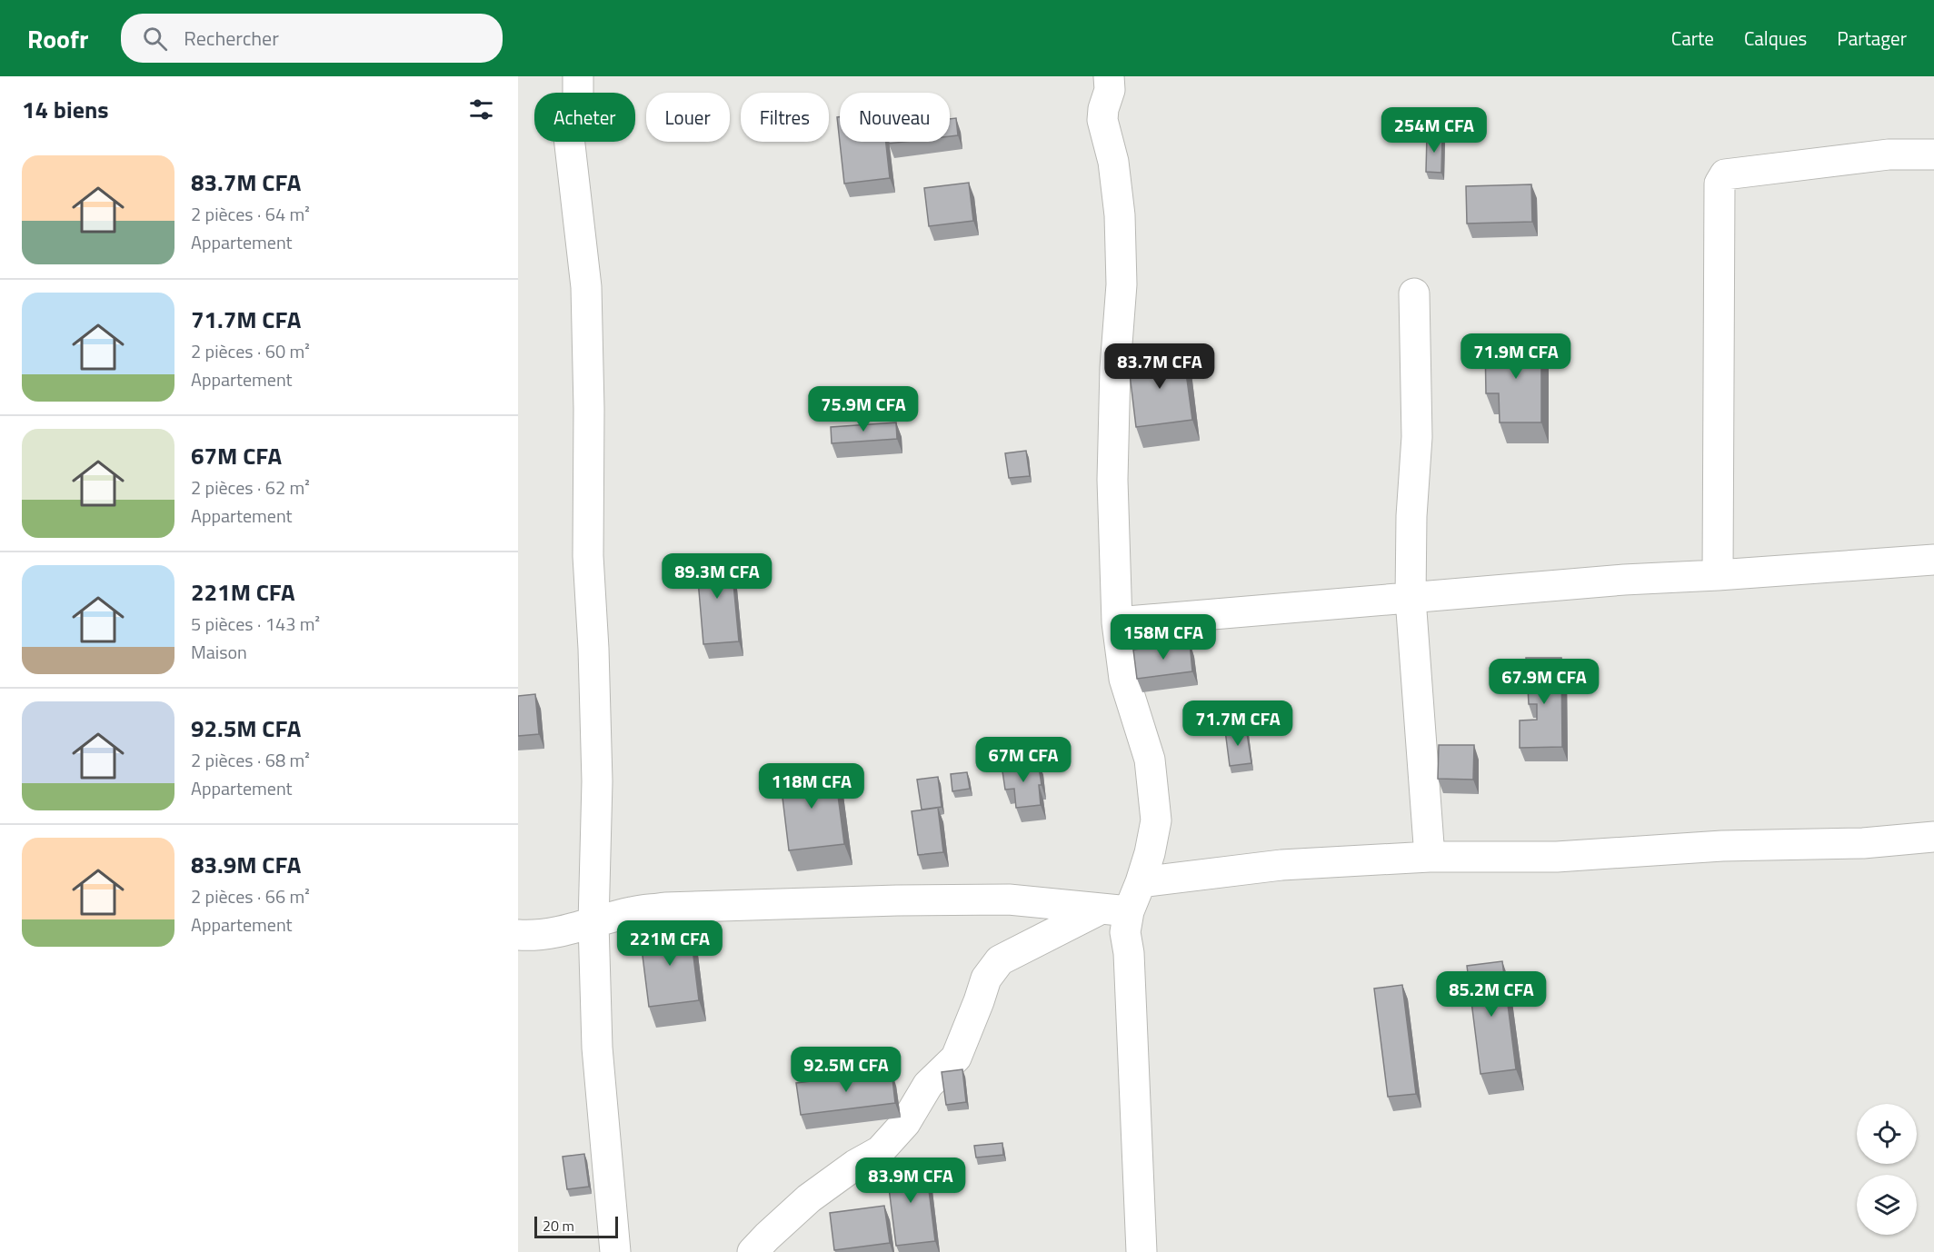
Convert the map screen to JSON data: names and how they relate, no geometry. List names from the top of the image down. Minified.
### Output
{"scale_bar":"20 m","page":{"header":"Roofr","search":"Rechercher","nav":["Carte","Calques","Partager"],"heading":"14 biens","chip":["Acheter","Louer","Filtres","Nouveau"],"price":["254M CFA","71.9M CFA","83.7M CFA","75.9M CFA","89.3M CFA","158M CFA","67.9M CFA","71.7M CFA","67M CFA","118M CFA","221M CFA","85.2M CFA","92.5M CFA","83.9M CFA"],"list":[{"name":"83.7M CFA","note":"2 pièces · 64 m² · Appartement"},{"name":"71.7M CFA","note":"2 pièces · 60 m² · Appartement"},{"name":"67M CFA","note":"2 pièces · 62 m² · Appartement"},{"name":"221M CFA","note":"5 pièces · 143 m² · Maison"},{"name":"92.5M CFA","note":"2 pièces · 68 m² · Appartement"},{"name":"83.9M CFA","note":"2 pièces · 66 m² · Appartement"}],"scale":"20 m"}}
